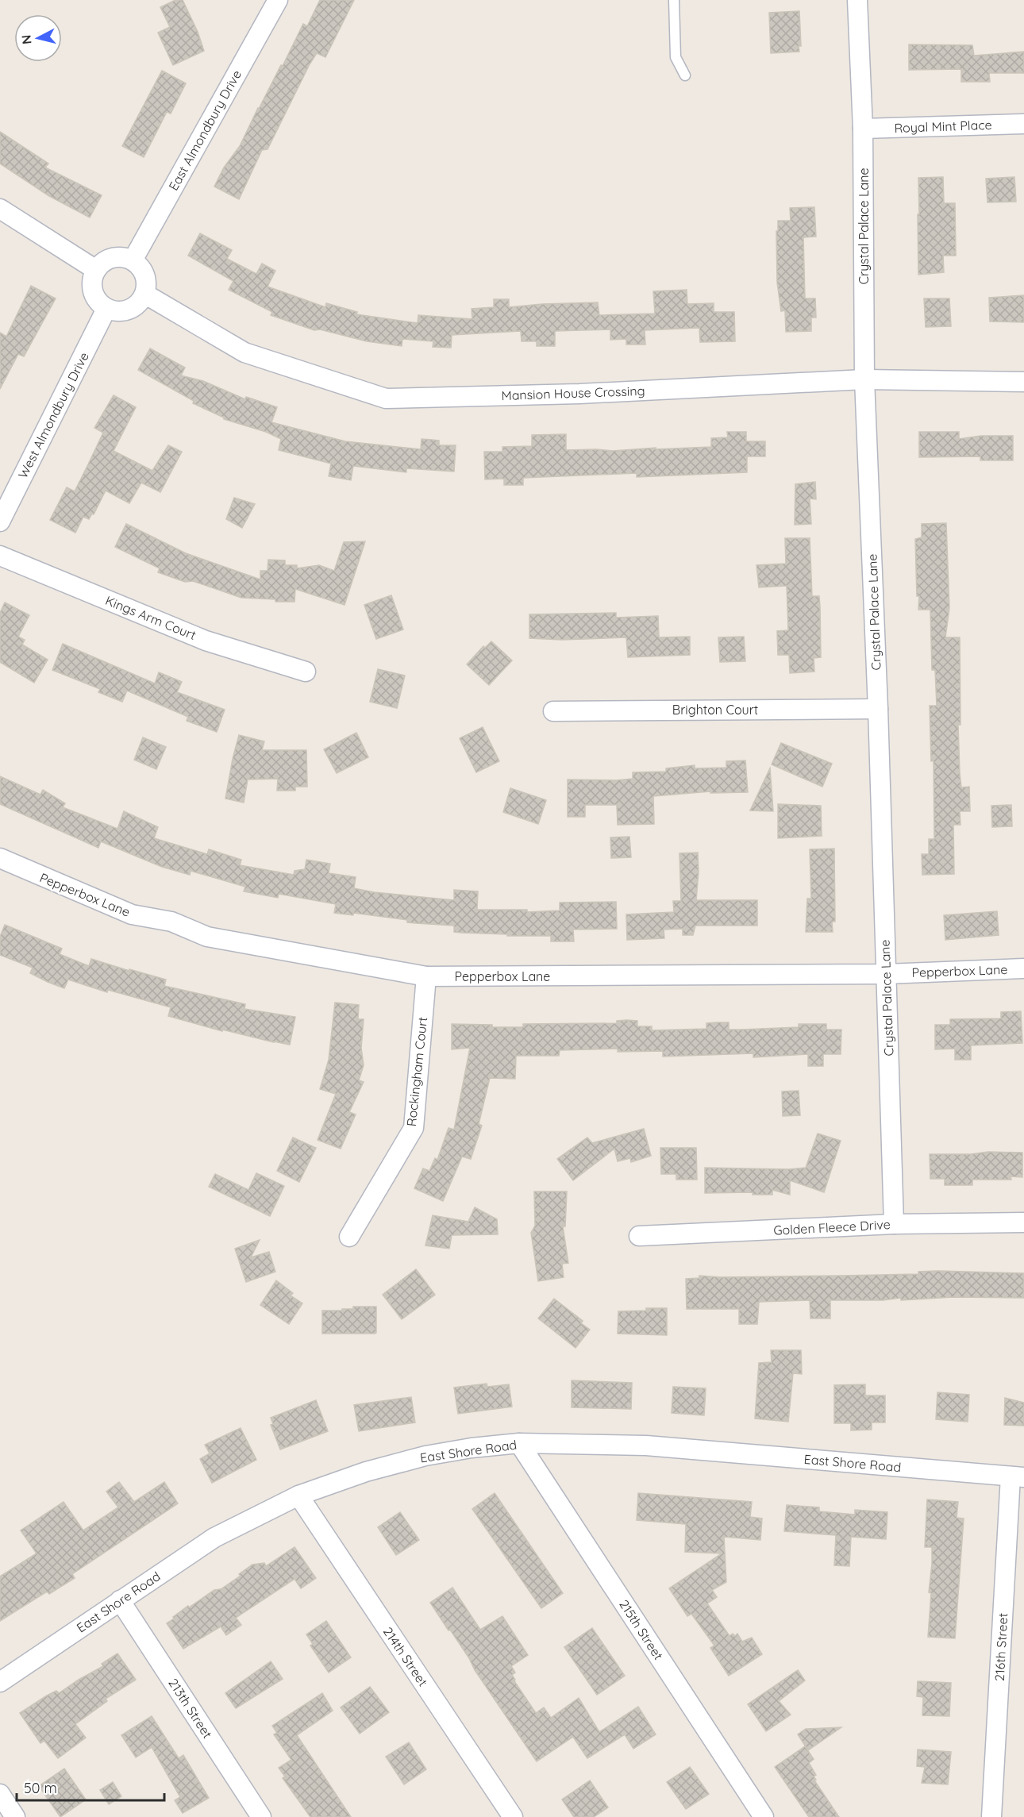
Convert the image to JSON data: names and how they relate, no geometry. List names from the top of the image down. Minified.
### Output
{"streets":{"street":["Royal Mint Place","East Almondbury Drive","Crystal Palace Lane","Mansion House Crossing","West Almondbury Drive","Kings Arm Court","Brighton Court","Pepperbox Lane","Rockingham Court","Golden Fleece Drive","East Shore Road","215th Street","216th Street","214th Street","213th Street"]},"crossings":[["Royal Mint Place","Crystal Palace Lane"],["East Almondbury Drive","Mansion House Crossing"],["East Almondbury Drive","West Almondbury Drive"],["Crystal Palace Lane","Mansion House Crossing"],["Crystal Palace Lane","Brighton Court"],["Crystal Palace Lane","Pepperbox Lane"],["Crystal Palace Lane","Golden Fleece Drive"],["Mansion House Crossing","West Almondbury Drive"],["Pepperbox Lane","Rockingham Court"],["East Shore Road","215th Street"],["East Shore Road","216th Street"],["East Shore Road","214th Street"],["East Shore Road","213th Street"]],"scale_bar":"50 m","north":"left"}
